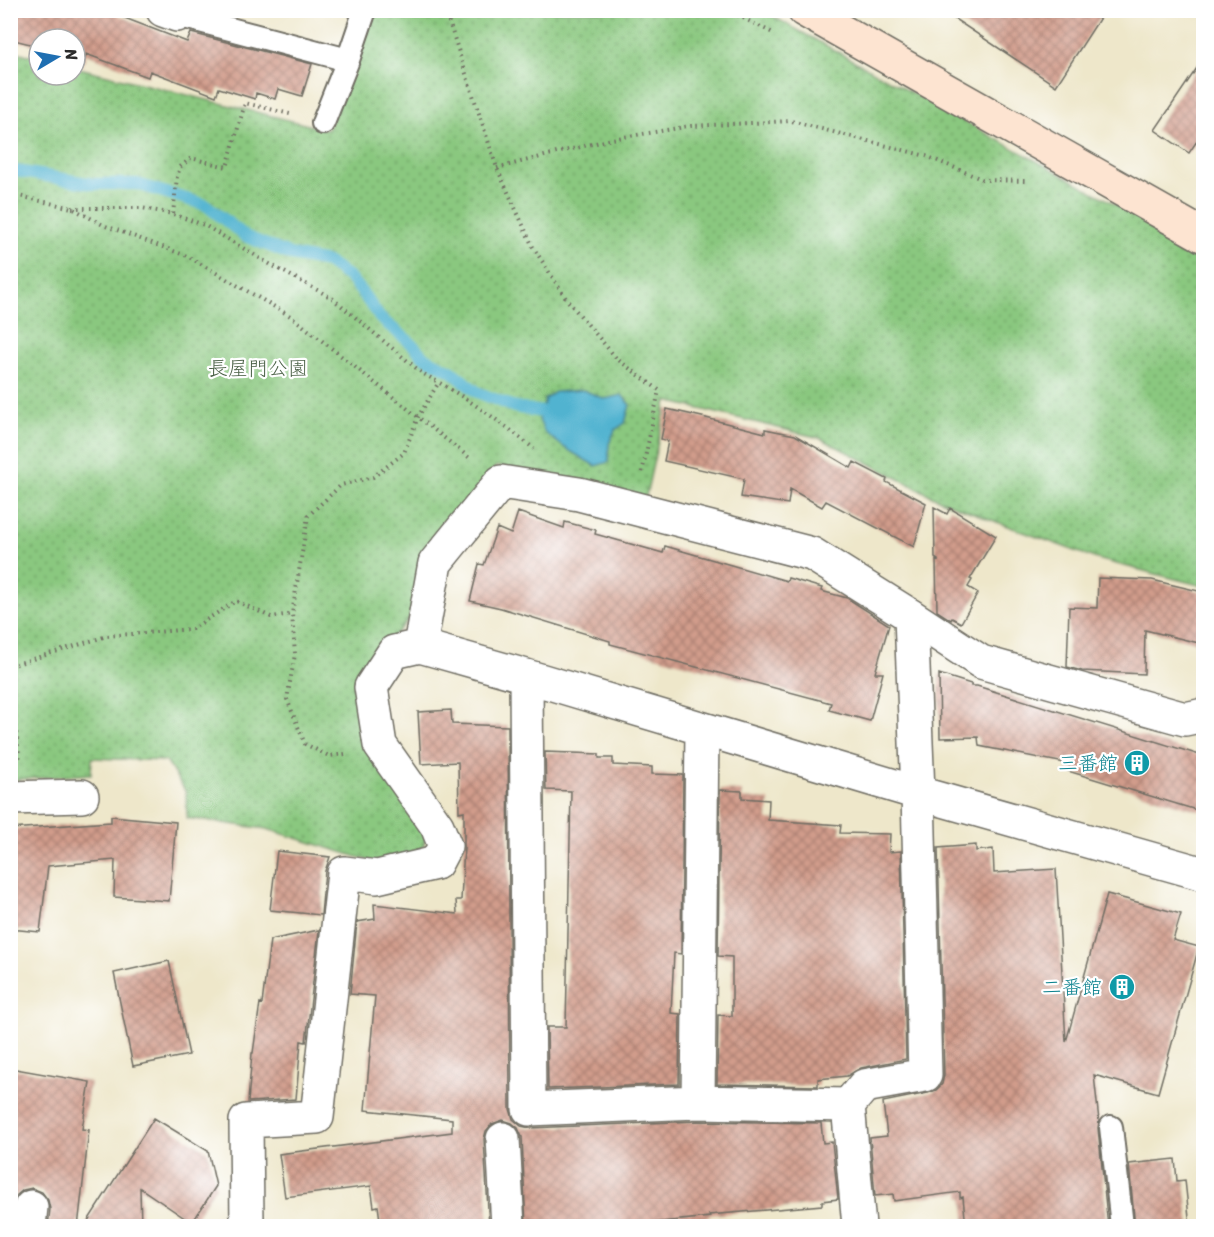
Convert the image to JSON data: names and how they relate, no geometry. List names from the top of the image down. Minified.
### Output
{"parks":["長屋門公園"],"places":{"building":["三番館","二番館"]},"north":"right"}
